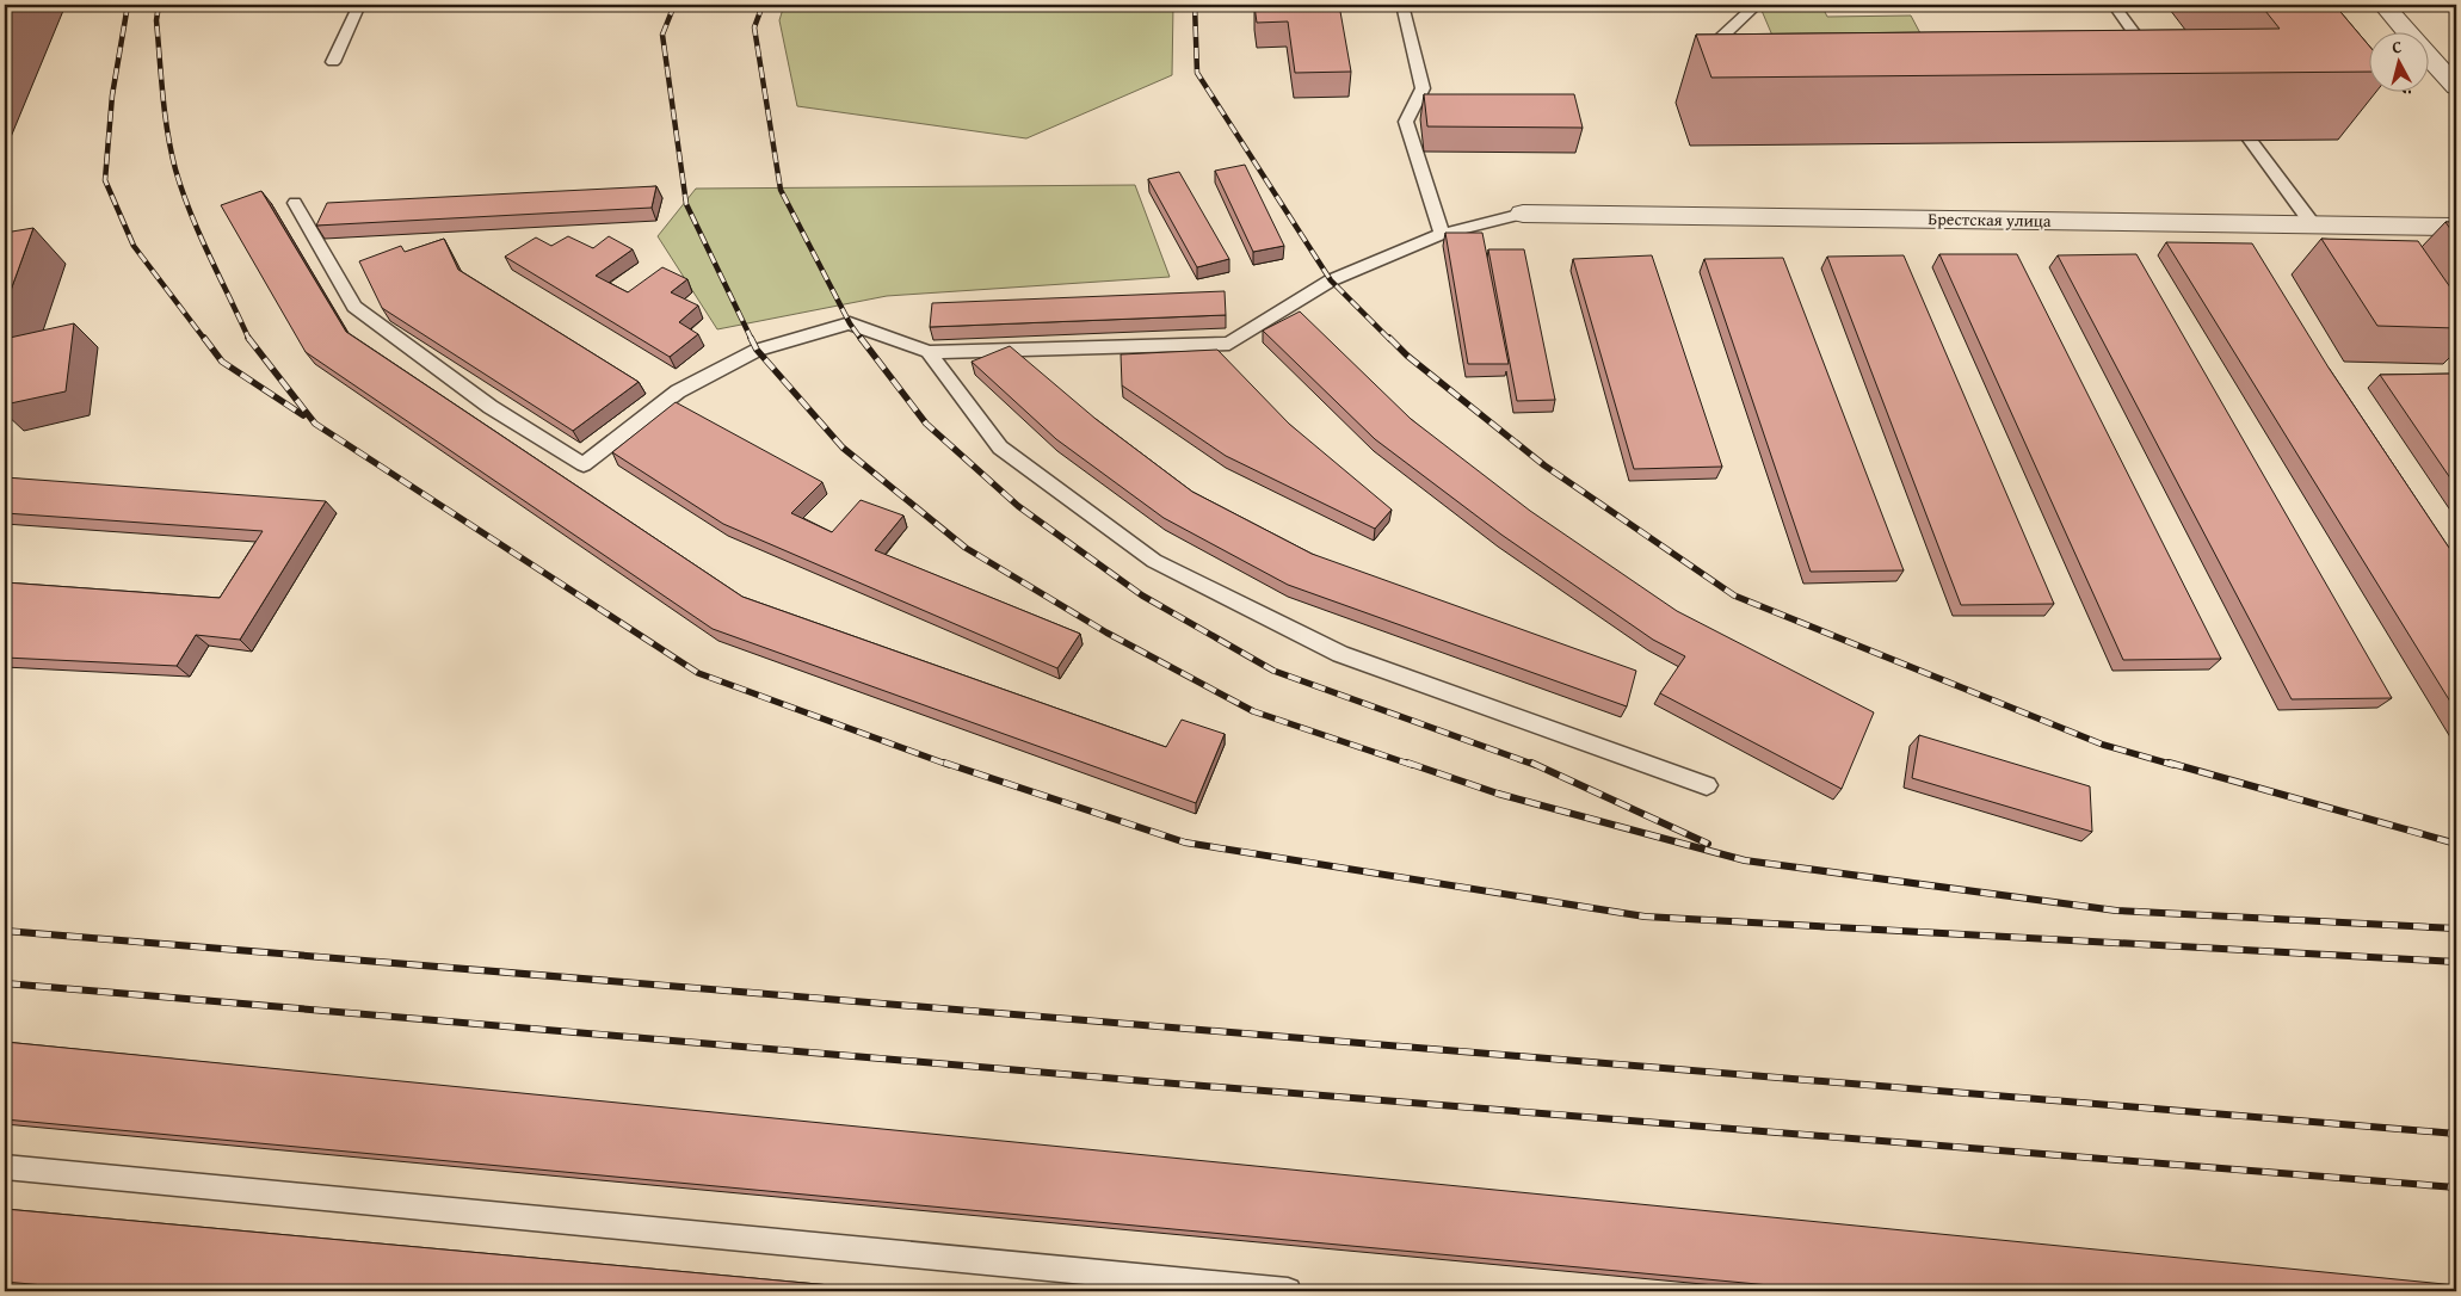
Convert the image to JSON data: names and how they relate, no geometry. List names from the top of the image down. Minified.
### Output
{"streets":{"street":["Брестская улица"]},"north":"top"}
